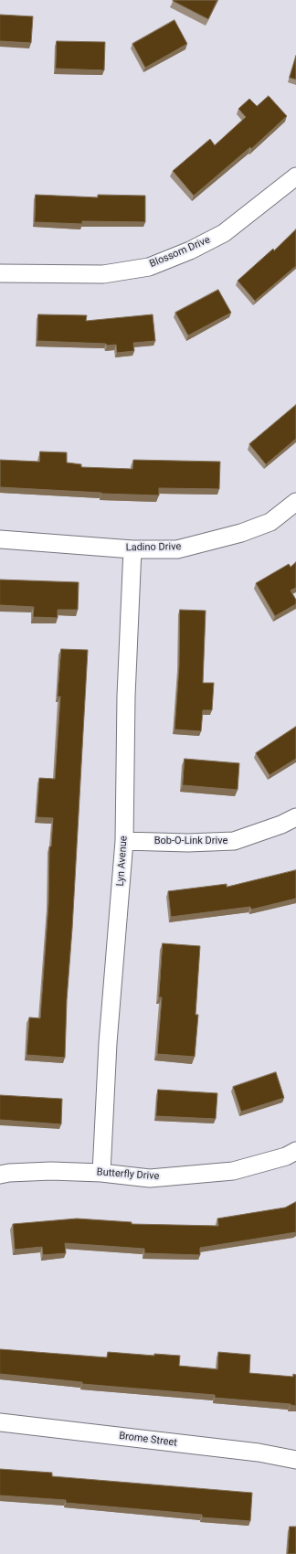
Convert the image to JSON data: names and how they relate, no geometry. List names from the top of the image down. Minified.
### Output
{"streets":{"street":["Blossom Drive","Ladino Drive","Bob-O-Link Drive","Lyn Avenue","Butterfly Drive","Brome Street"]},"crossings":[["Ladino Drive","Lyn Avenue"],["Bob-O-Link Drive","Lyn Avenue"],["Lyn Avenue","Butterfly Drive"]]}
